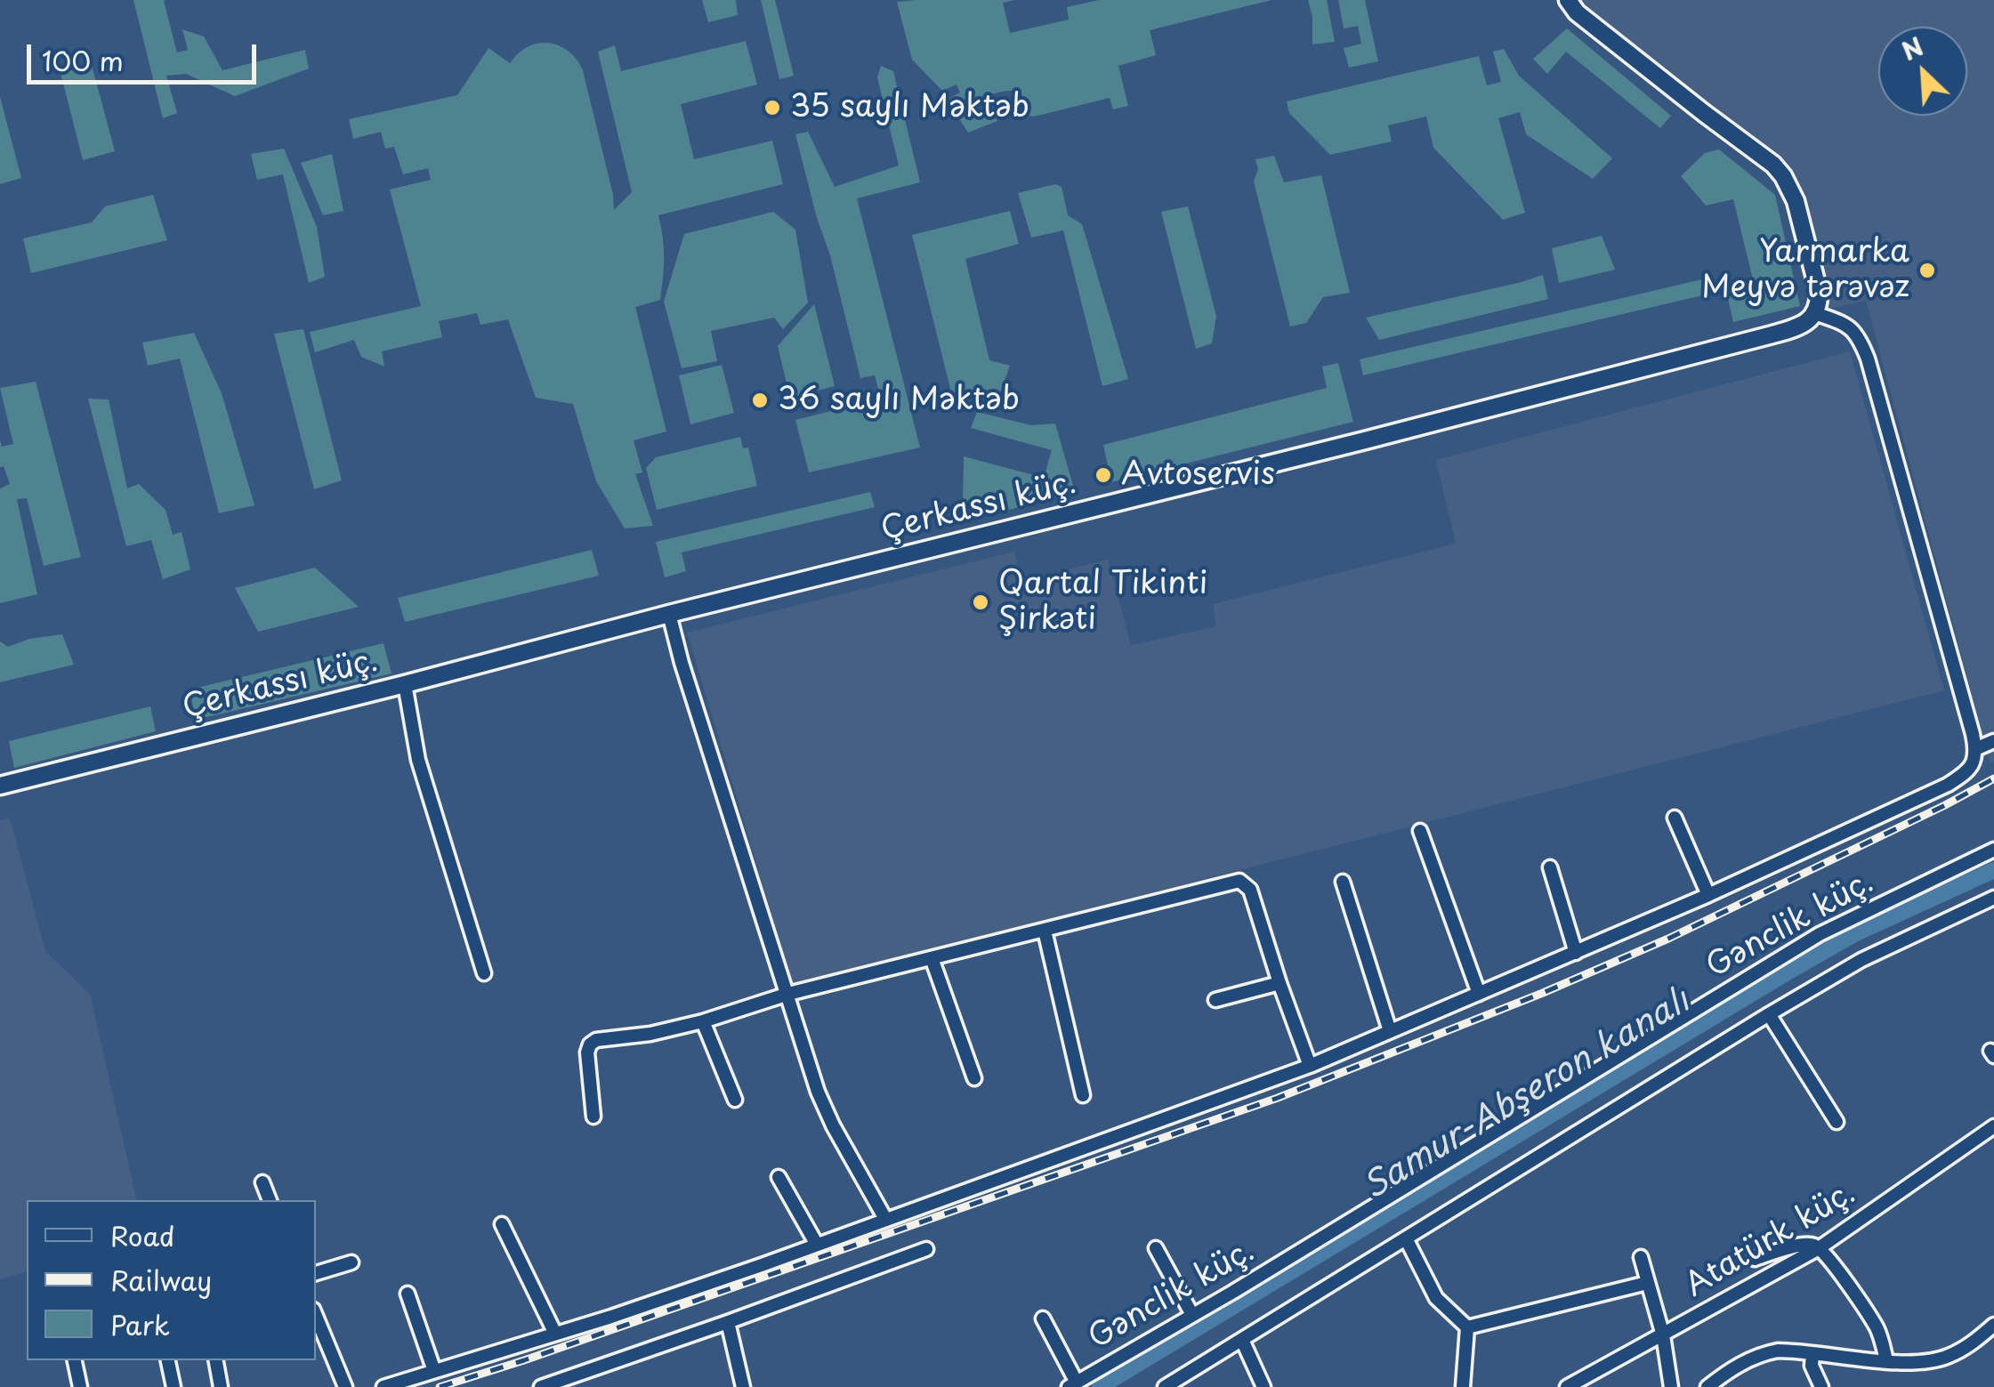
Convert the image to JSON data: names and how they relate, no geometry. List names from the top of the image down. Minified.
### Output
{"streets":{"street":["Çerkassı küç.","Gənclik küç.","Atatürk küç."]},"water":["Samur-Abşeron kanalı"],"places":["35 saylı Məktəb","Yarmarka Meyvә tәrәvәz","36 saylı Məktəb","Avtoservis","Qartal Tikinti Şirkәti"],"legend":["Road","Railway","Park"],"scale_bar":"100 m","north":"top left"}
